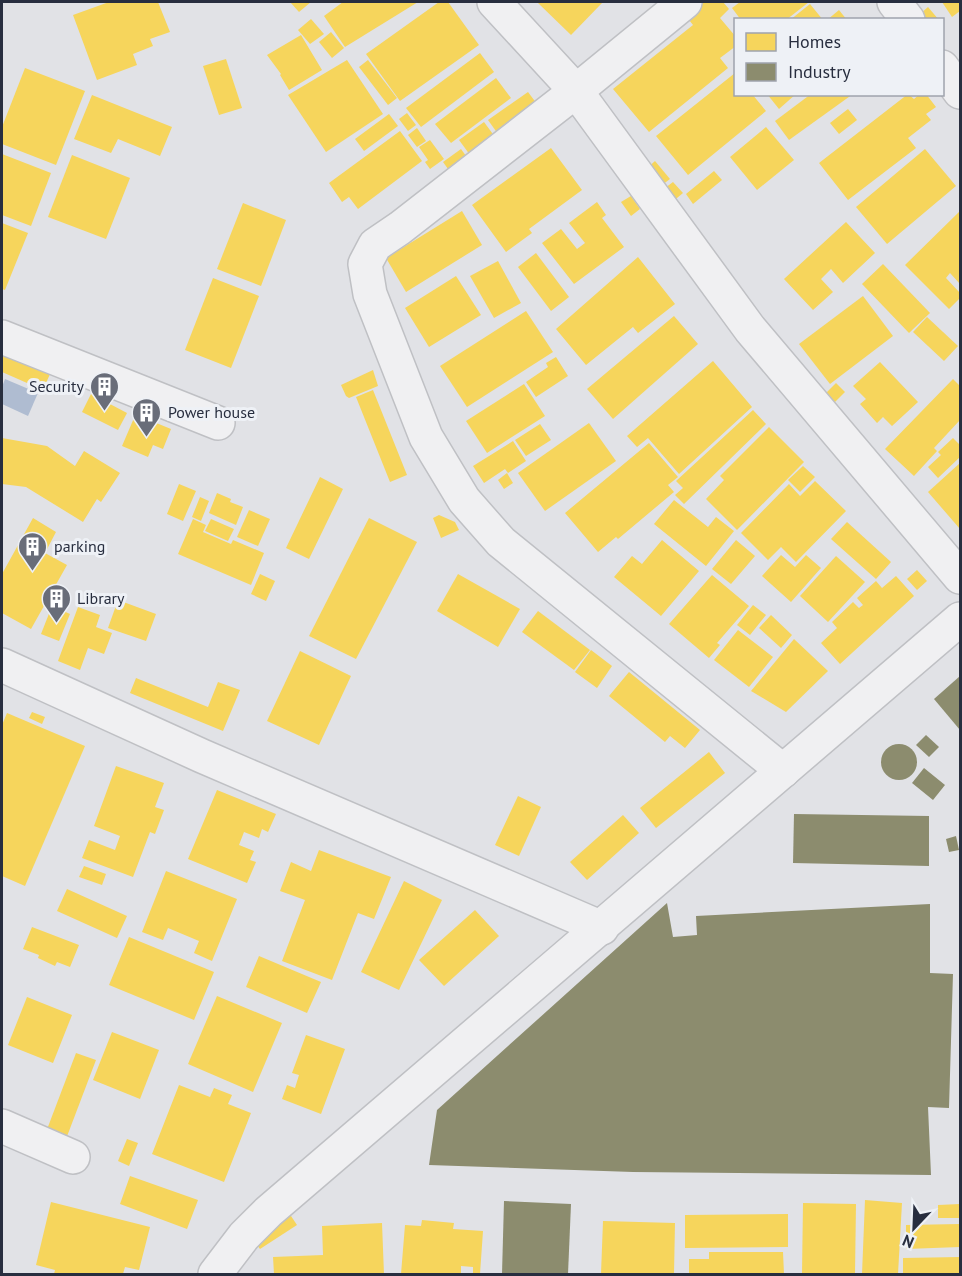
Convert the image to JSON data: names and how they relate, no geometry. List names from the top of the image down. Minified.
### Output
{"places":{"building":["Security","Power house","parking","Library"]},"legend":["Homes","Industry"],"north":"bottom left"}
